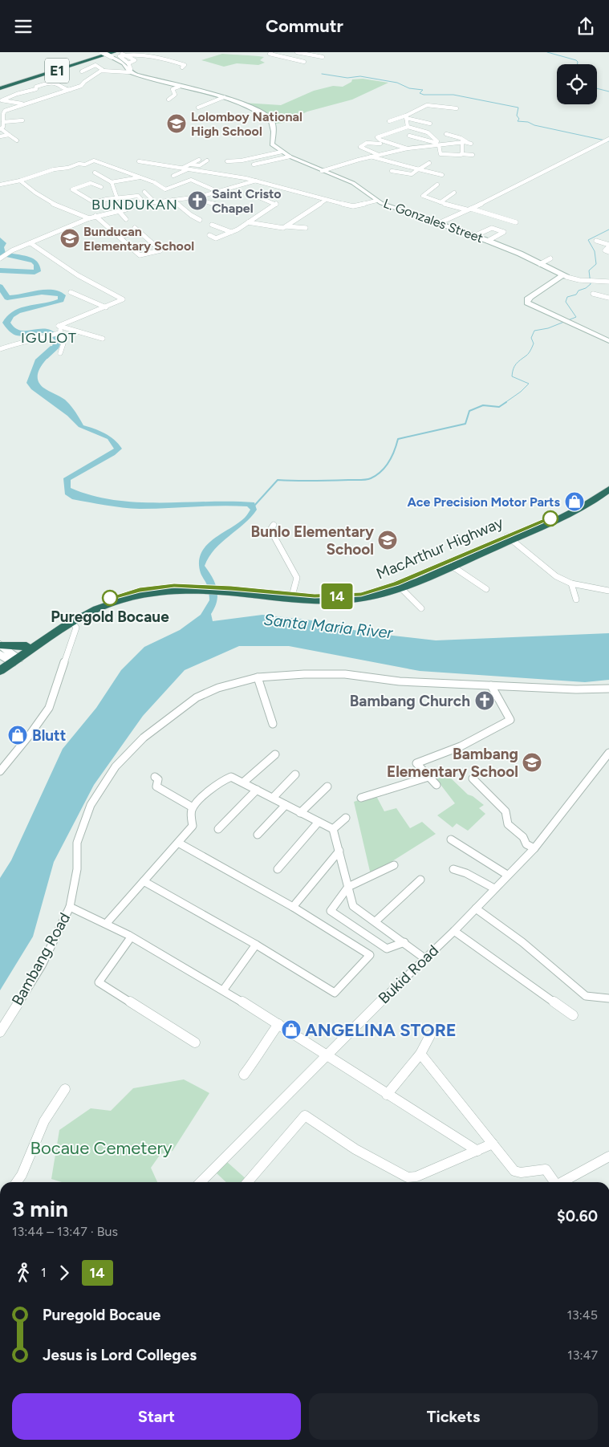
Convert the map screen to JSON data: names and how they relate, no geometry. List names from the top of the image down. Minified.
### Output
{"streets":{"highway":["E1","MacArthur Highway"],"street":["L. Gonzales Street","Bambang Road","Bukid Road"]},"crossings":[["E1","L. Gonzales Street"]],"districts":["BUNDUKAN","IGULOT"],"water":["Santa Maria River"],"parks":["Bocaue Cemetery"],"places":{"school or university":["Lolomboy National High School","Bunducan Elementary School","Bunlo Elementary School","Bambang Elementary School"],"church":["Saint Cristo Chapel","Bambang Church"],"shop":["Ace Precision Motor Parts","Blutt","ANGELINA STORE"],"other":["Puregold Bocaue"]},"lines":["bus line 14"],"page":{"header":"Commutr","on_map":"14","heading":["3 min","13:44 – 13:47 · Bus","$0.60"],"legs":["1","14"],"list":[{"name":"Puregold Bocaue","value":"13:45"},{"name":"Jesus is Lord Colleges","value":"13:47"}],"buttons":["Start","Tickets"]}}
